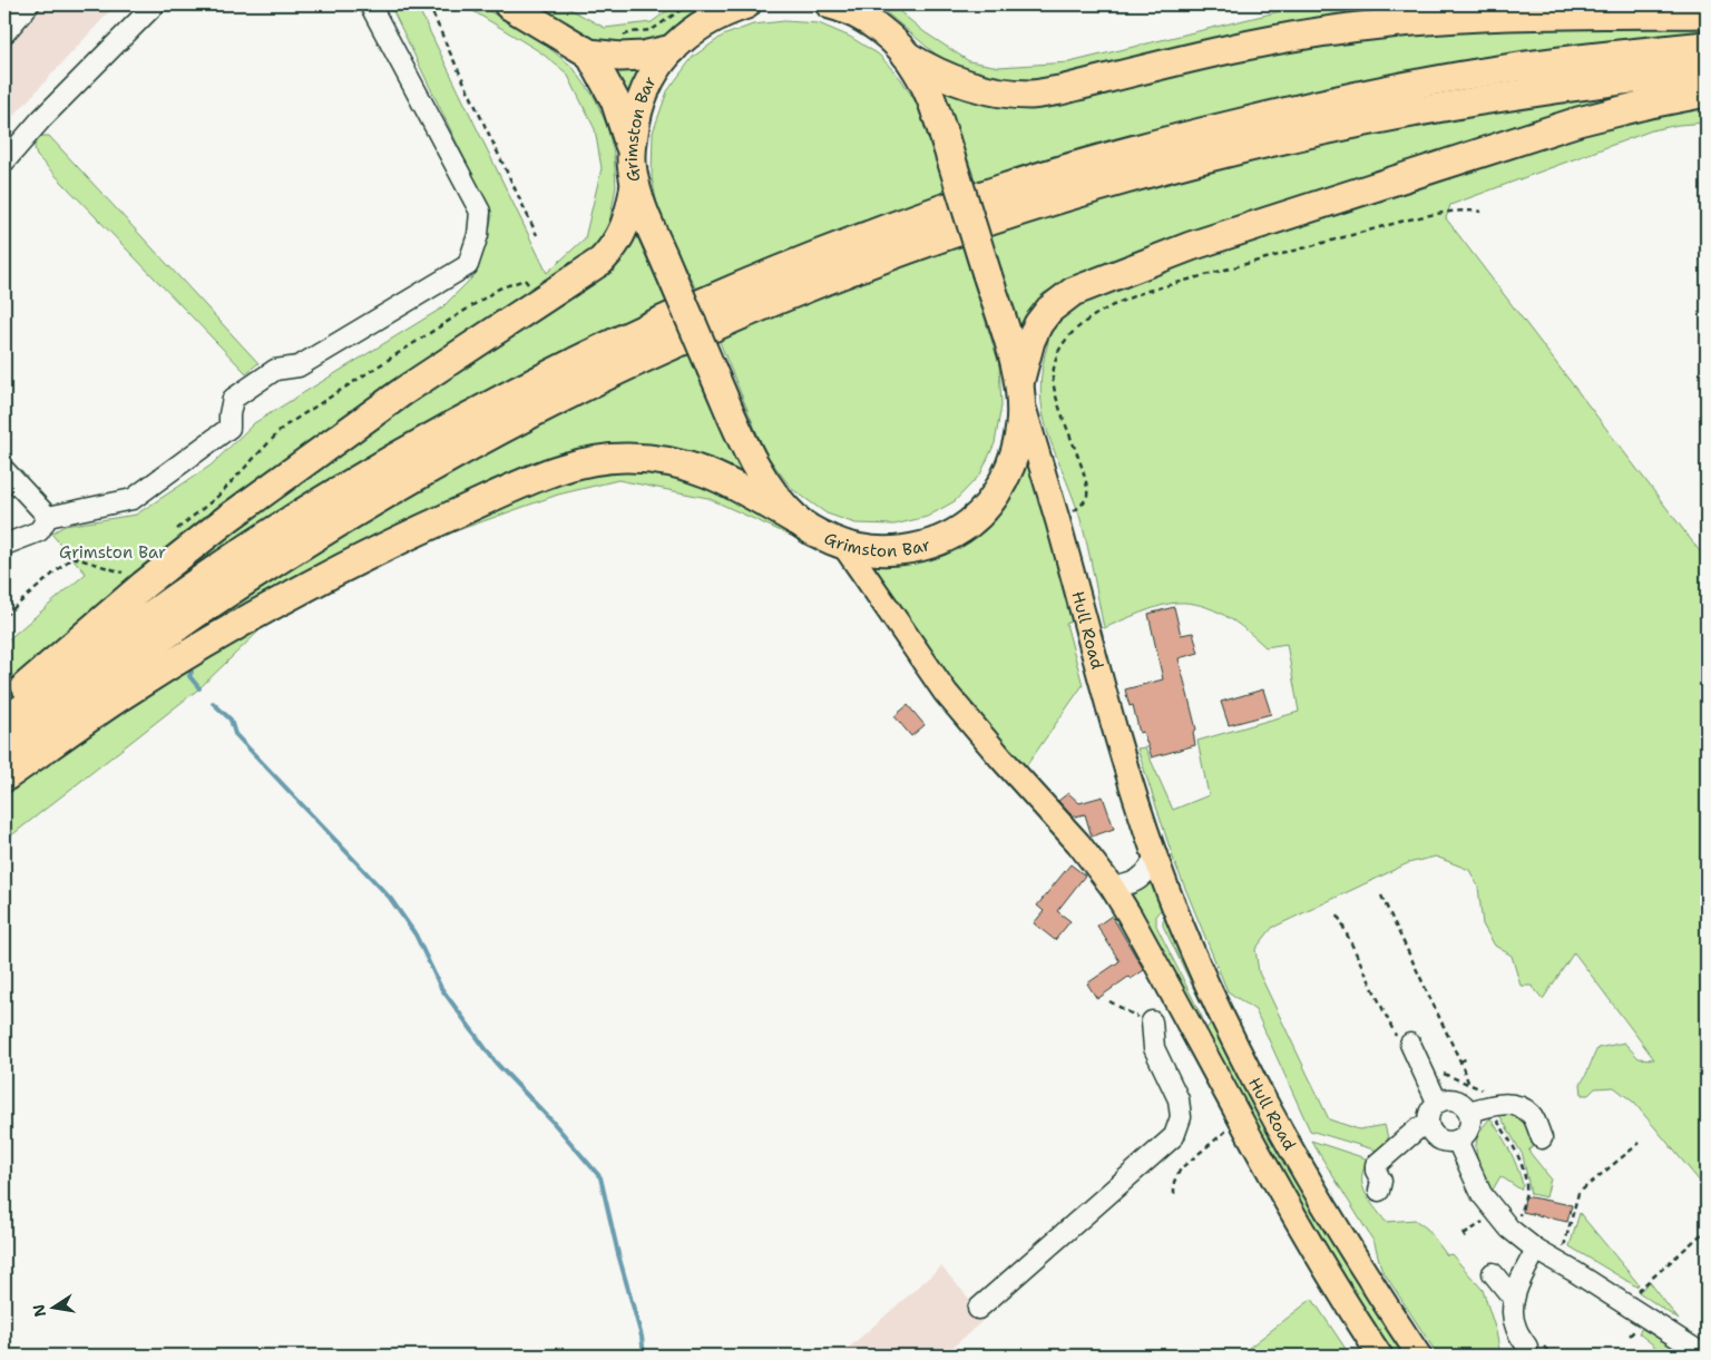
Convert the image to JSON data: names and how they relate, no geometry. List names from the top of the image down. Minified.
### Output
{"streets":{"highway":["Grimston Bar"],"main road":["Hull Road"]},"crossings":[["Grimston Bar","Hull Road"]],"parks":["Grimston Bar"],"north":"left"}
